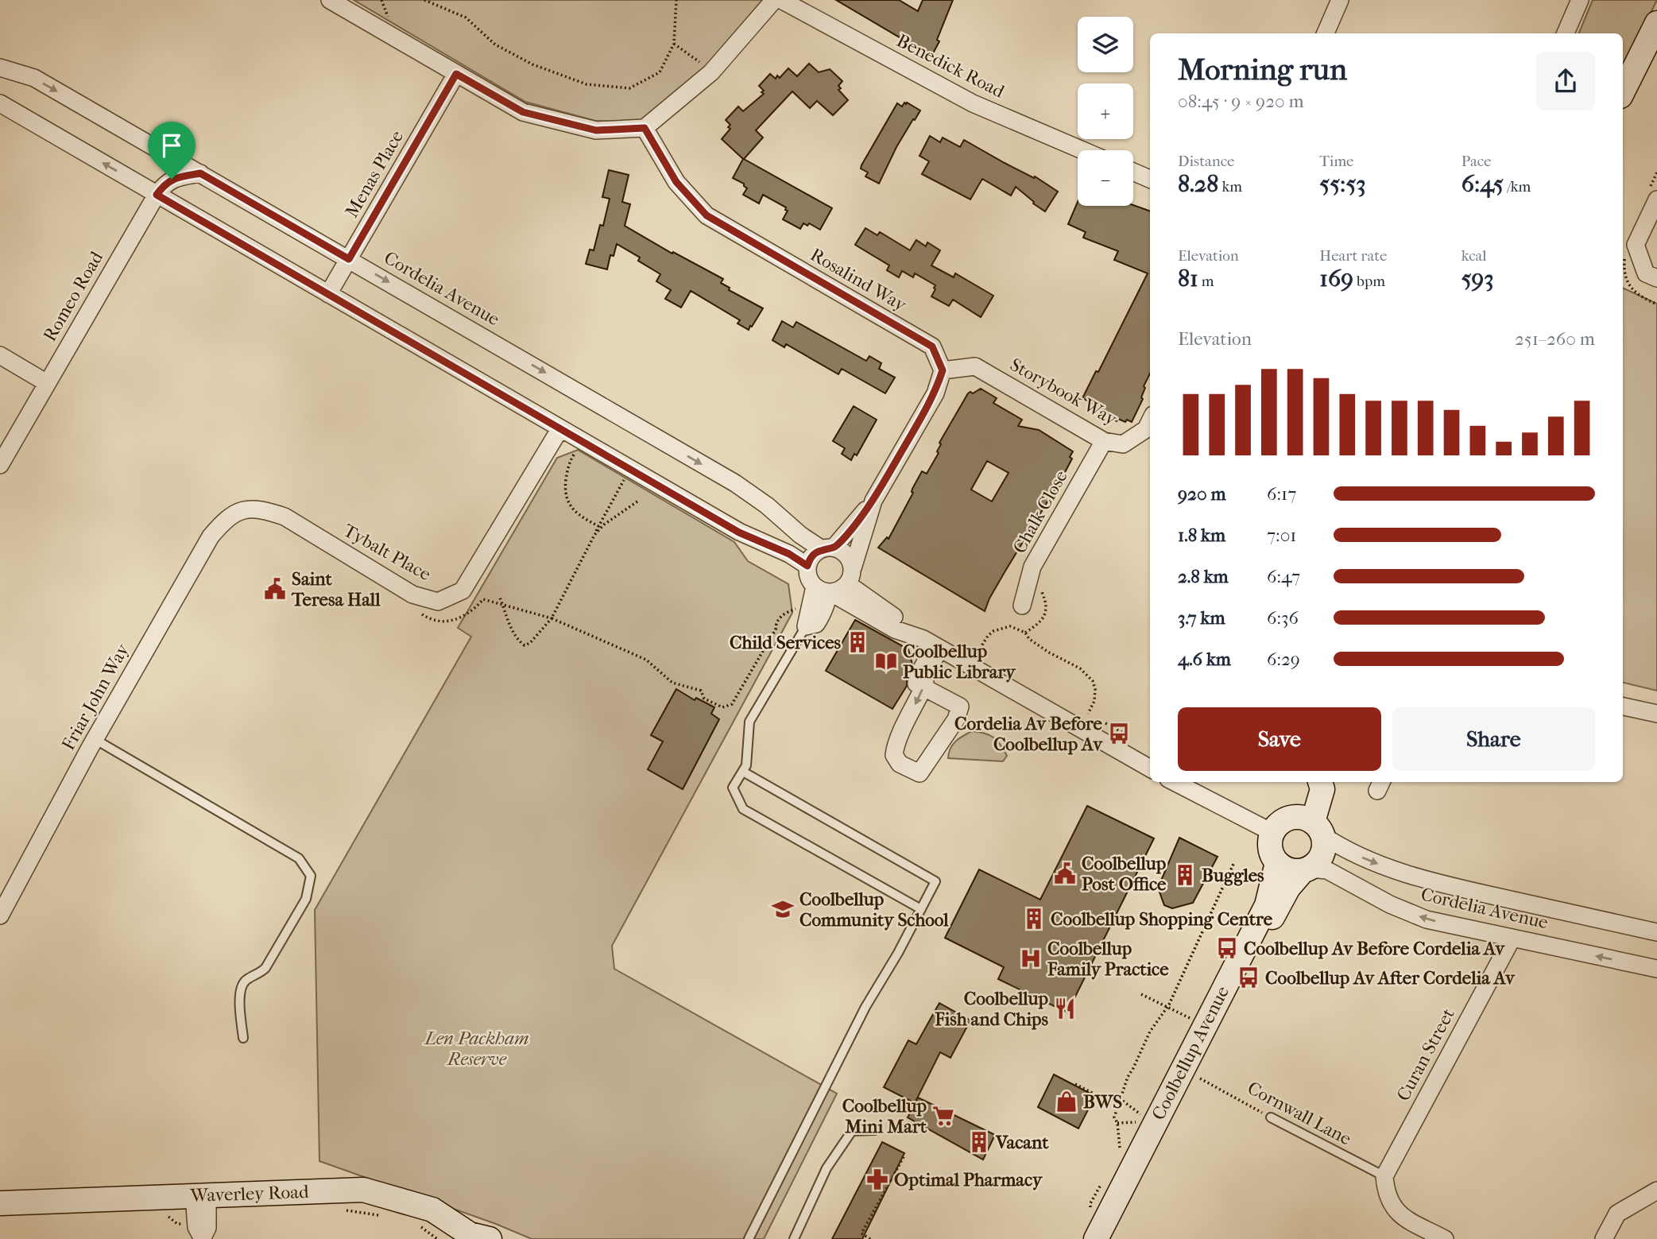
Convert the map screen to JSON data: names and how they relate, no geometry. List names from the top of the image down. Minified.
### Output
{"streets":{"street":["Benedick Road","Menas Place","Rosalind Way","Cordelia Avenue","Romeo Road","Storybook Way","Chalk Close","Tybalt Place","Friar John Way","Coolbellup Avenue","Curan Street","Waverley Road"],"lane":["Cornwall Lane"]},"crossings":[["Menas Place","Cordelia Avenue"],["Rosalind Way","Storybook Way"],["Cordelia Avenue","Romeo Road"],["Cordelia Avenue","Coolbellup Avenue"],["Cordelia Avenue","Curan Street"],["Storybook Way","Chalk Close"],["Tybalt Place","Friar John Way"],["Curan Street","Cornwall Lane"]],"parks":["Len Packham Reserve"],"places":{"public building":["Saint Teresa Hall","Coolbellup Post Office"],"building":["Child Services","Buggles","Coolbellup Shopping Centre","Vacant"],"library":["Coolbellup Public Library"],"bus stop":["Cordelia Av Before Coolbellup Av","Coolbellup Av Before Cordelia Av","Coolbellup Av After Cordelia Av"],"school or university":["Coolbellup Community School"],"hospital":["Coolbellup Family Practice"],"restaurant":["Coolbellup Fish and Chips"],"shop":["BWS"],"supermarket":["Coolbellup Mini Mart"],"pharmacy":["Optimal Pharmacy"]},"page":{"map_buttons":["+","−"],"heading":["Morning run","08:45 · 9 × 920 m"],"stats":[["Distance","8.28 km"],["Time","55:53"],["Pace","6:45 /km"],["Elevation","81 m"],["Heart rate","169 bpm"],["kcal","593"]],"chart":["Elevation","251–260 m"],"list":[{"name":"920 m","note":"6:17"},{"name":"1.8 km","note":"7:01"},{"name":"2.8 km","note":"6:47"},{"name":"3.7 km","note":"6:36"},{"name":"4.6 km","note":"6:29"}],"buttons":["Save","Share"]}}
